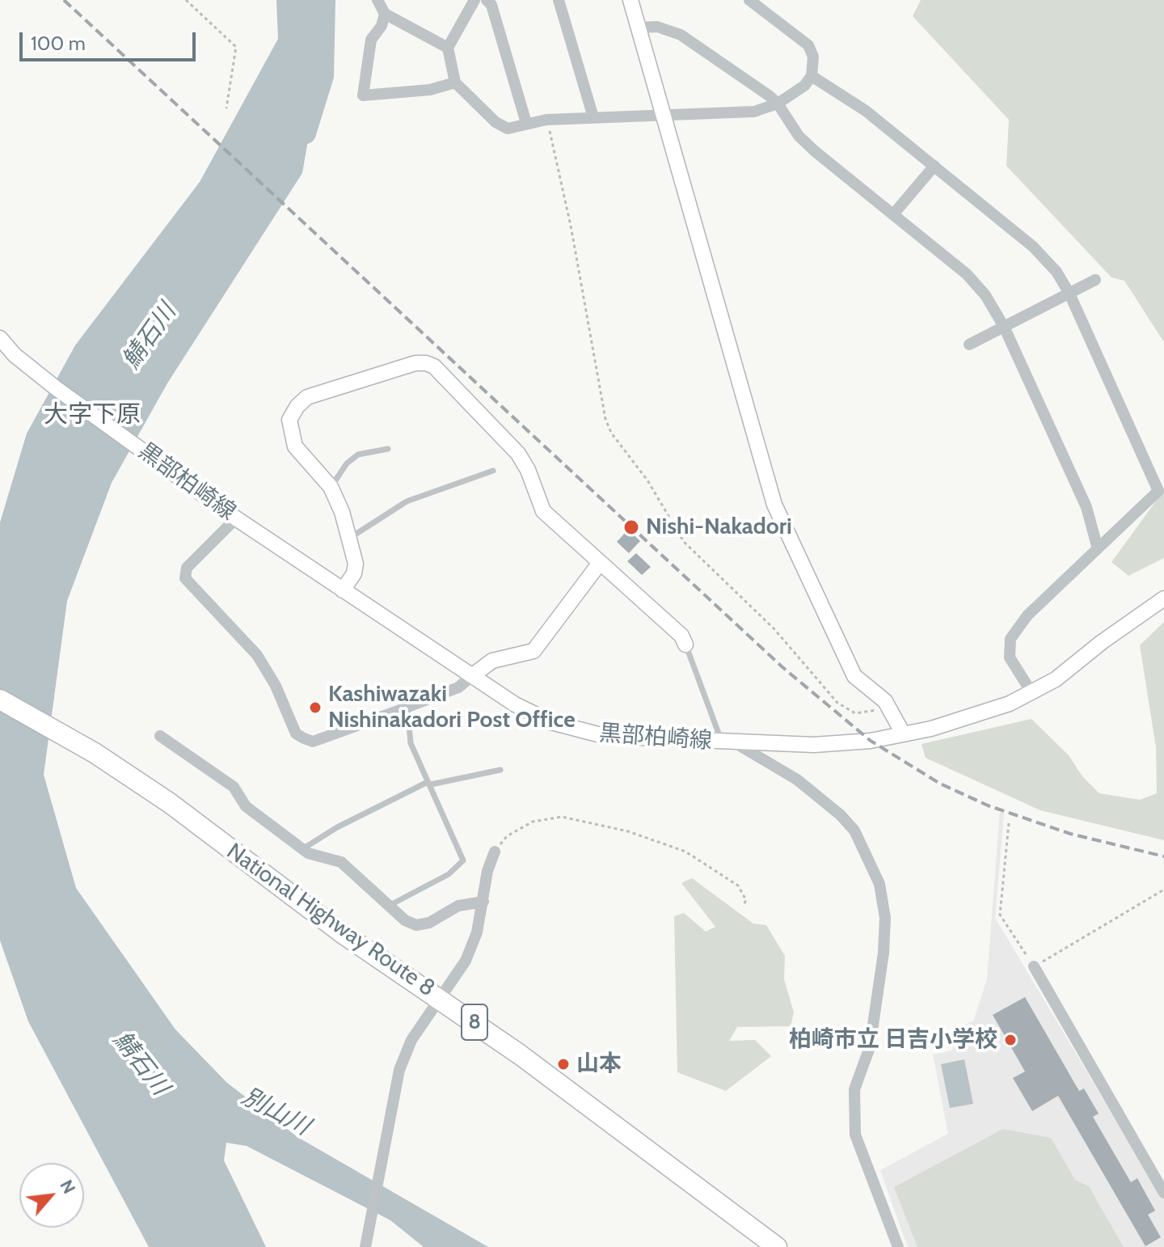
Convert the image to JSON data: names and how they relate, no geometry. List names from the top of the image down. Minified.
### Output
{"streets":{"highway":["National Highway Route 8","8"],"street":["黒部柏崎線"]},"districts":["大字下原"],"water":["鯖石川","別山川"],"places":["Nishi-Nakadori","Kashiwazaki Nishinakadori Post Office","柏崎市立 日吉小学校","山本"],"scale_bar":"100 m","north":"top right"}
